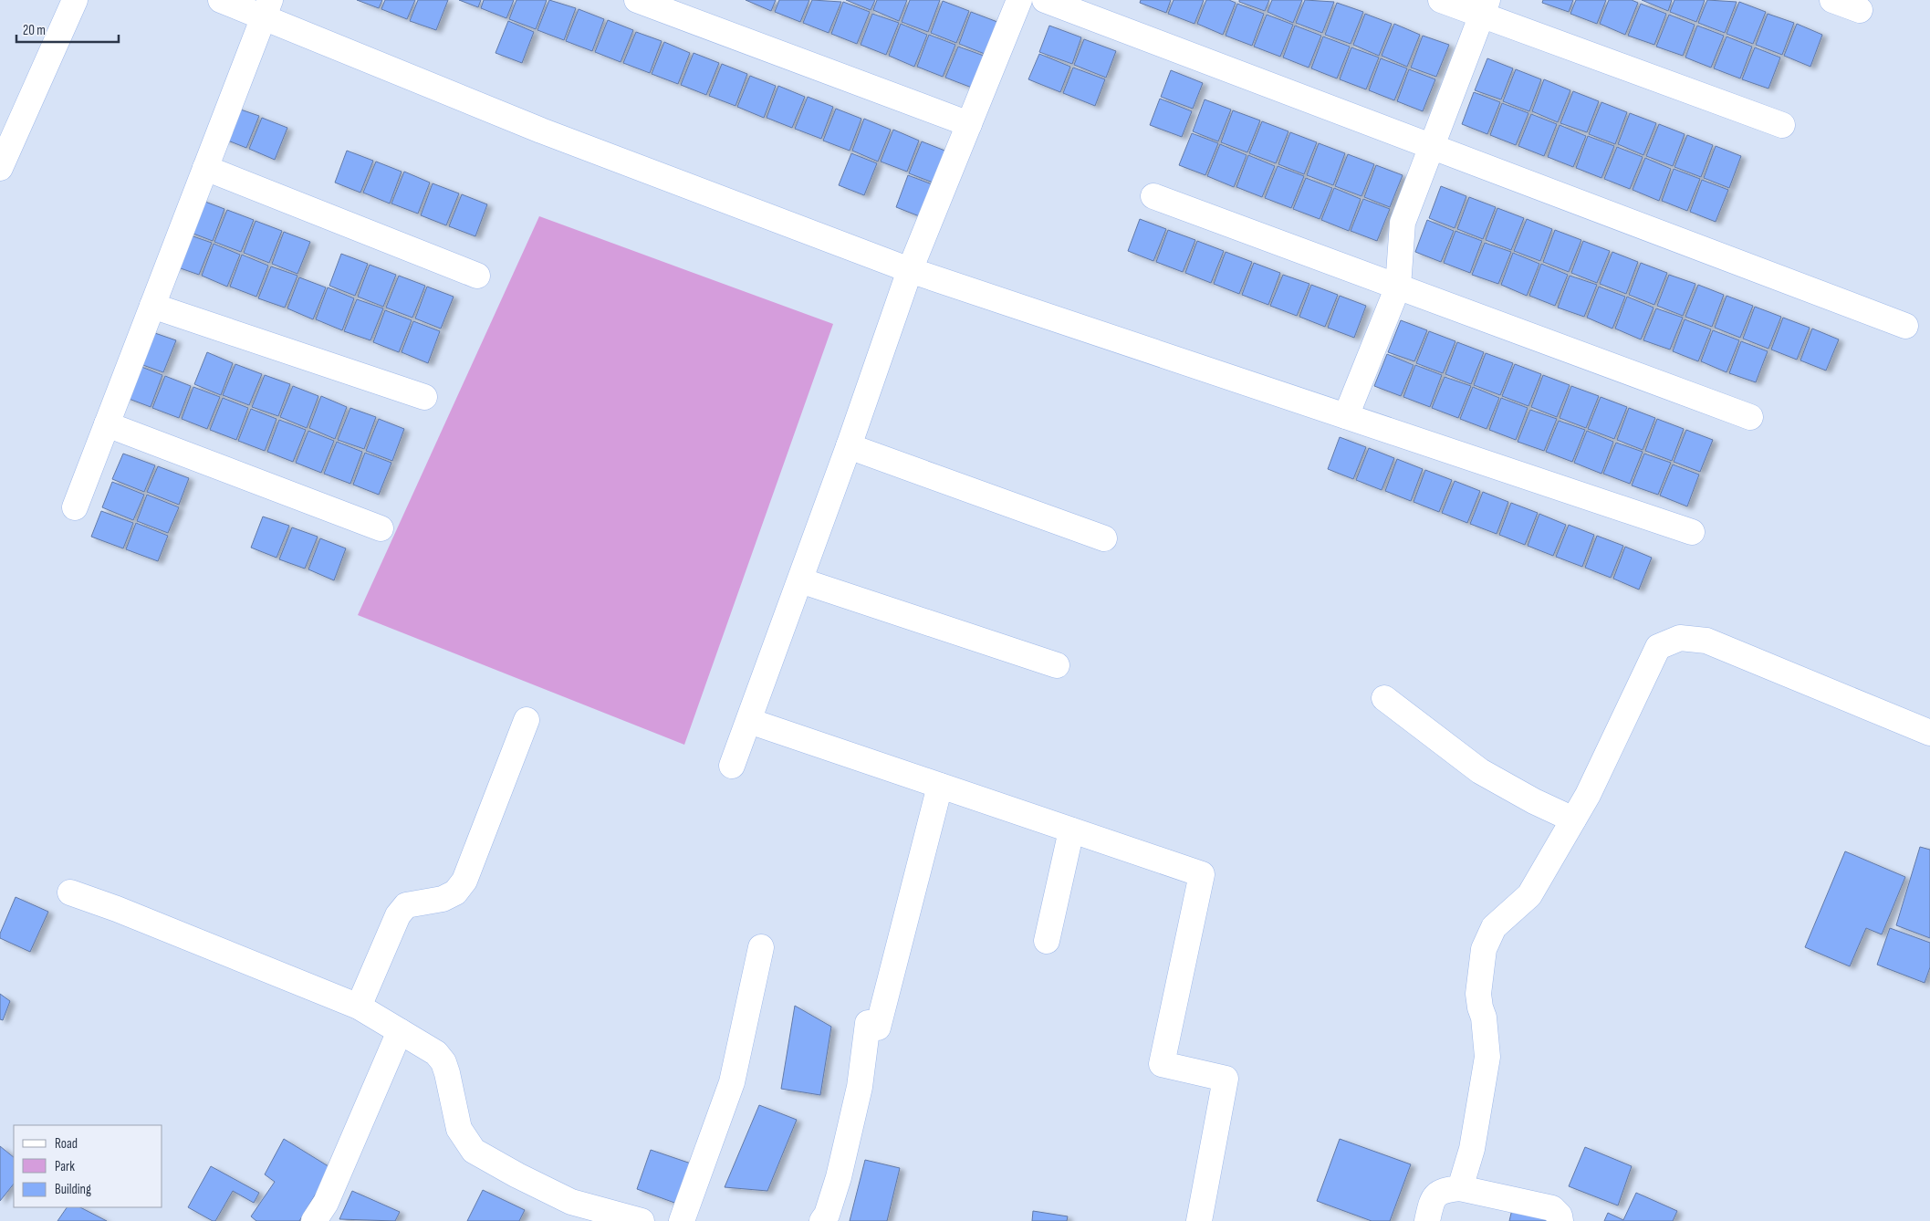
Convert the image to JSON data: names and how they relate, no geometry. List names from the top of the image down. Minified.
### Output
{"legend":["Road","Park","Building"],"scale_bar":"20 m"}
